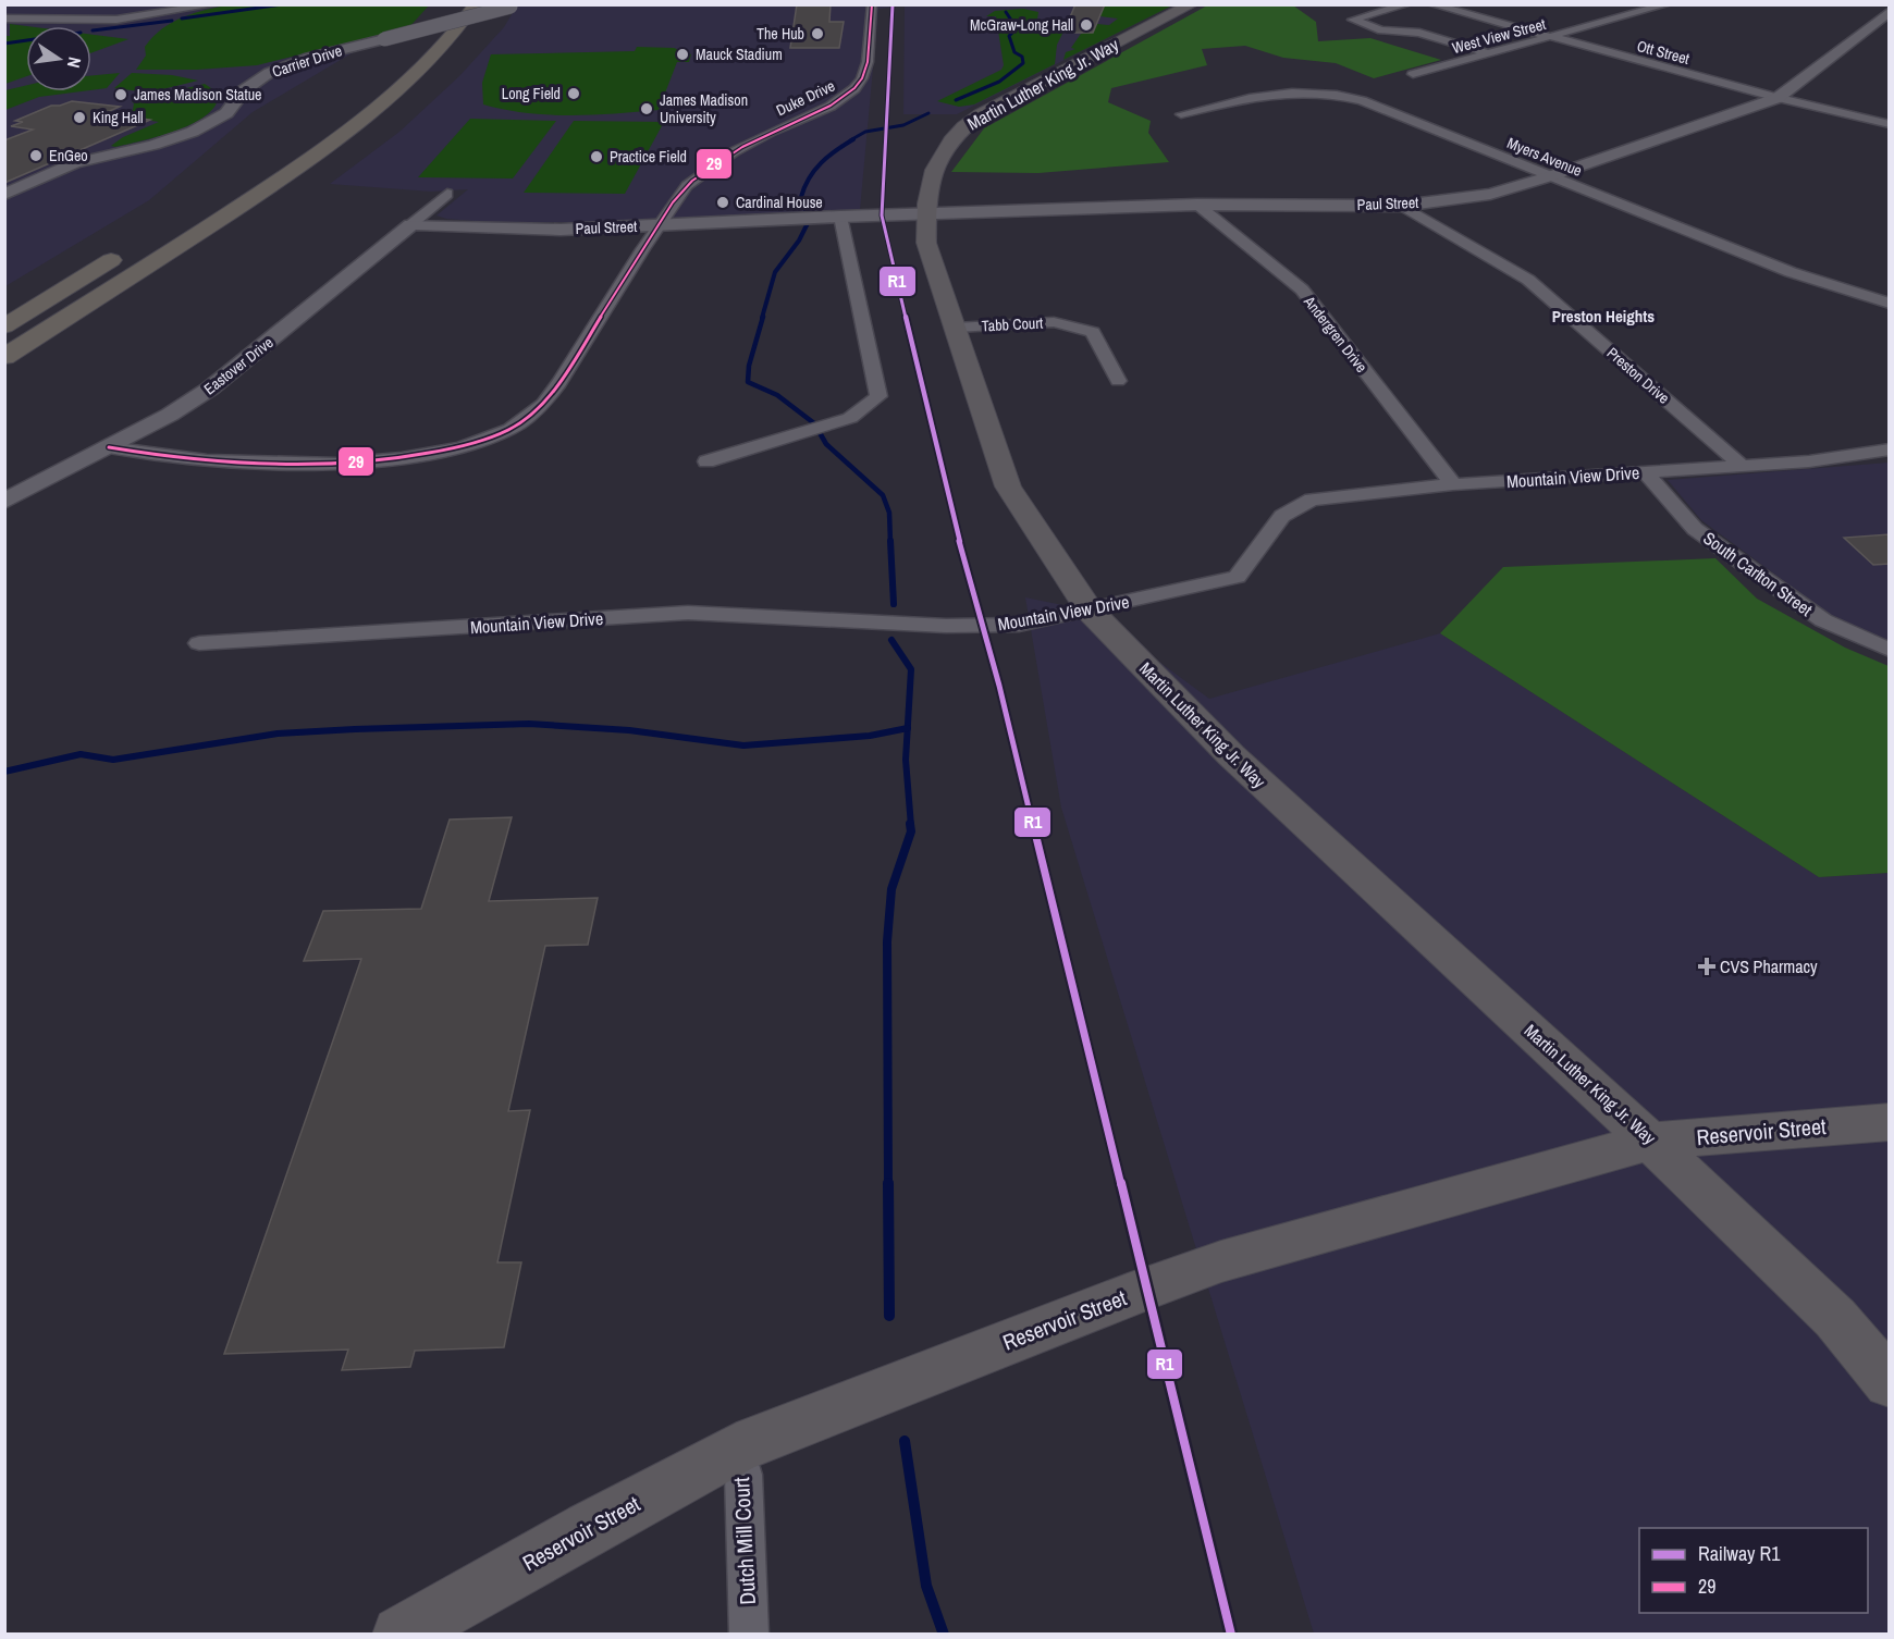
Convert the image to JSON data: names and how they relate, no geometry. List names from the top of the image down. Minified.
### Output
{"streets":{"main road":["Martin Luther King Jr. Way","Reservoir Street"],"street":["West View Street","Ott Street","Carrier Drive","Duke Drive","Myers Avenue","Paul Street","Tabb Court","Andergren Drive","Eastover Drive","Preston Drive","Mountain View Drive","South Carlton Street","Dutch Mill Court"]},"crossings":[["West View Street","Ott Street"],["Ott Street","Paul Street"],["Martin Luther King Jr. Way","Paul Street"],["Martin Luther King Jr. Way","Tabb Court"],["Martin Luther King Jr. Way","Mountain View Drive"],["Martin Luther King Jr. Way","Reservoir Street"],["Duke Drive","Paul Street"],["Duke Drive","Eastover Drive"],["Myers Avenue","Paul Street"],["Paul Street","Andergren Drive"],["Paul Street","Eastover Drive"],["Paul Street","Preston Drive"],["Andergren Drive","Mountain View Drive"],["Preston Drive","Mountain View Drive"],["Mountain View Drive","South Carlton Street"],["Reservoir Street","Dutch Mill Court"]],"districts":["Preston Heights"],"places":{"other":["McGraw-Long Hall","The Hub","Mauck Stadium","Long Field","James Madison Statue","James Madison University","King Hall","EnGeo","Practice Field","Cardinal House"],"health":["CVS Pharmacy"]},"lines":["rail line R1","transit line 29"],"legend":["Railway R1","29"],"north":"right"}
